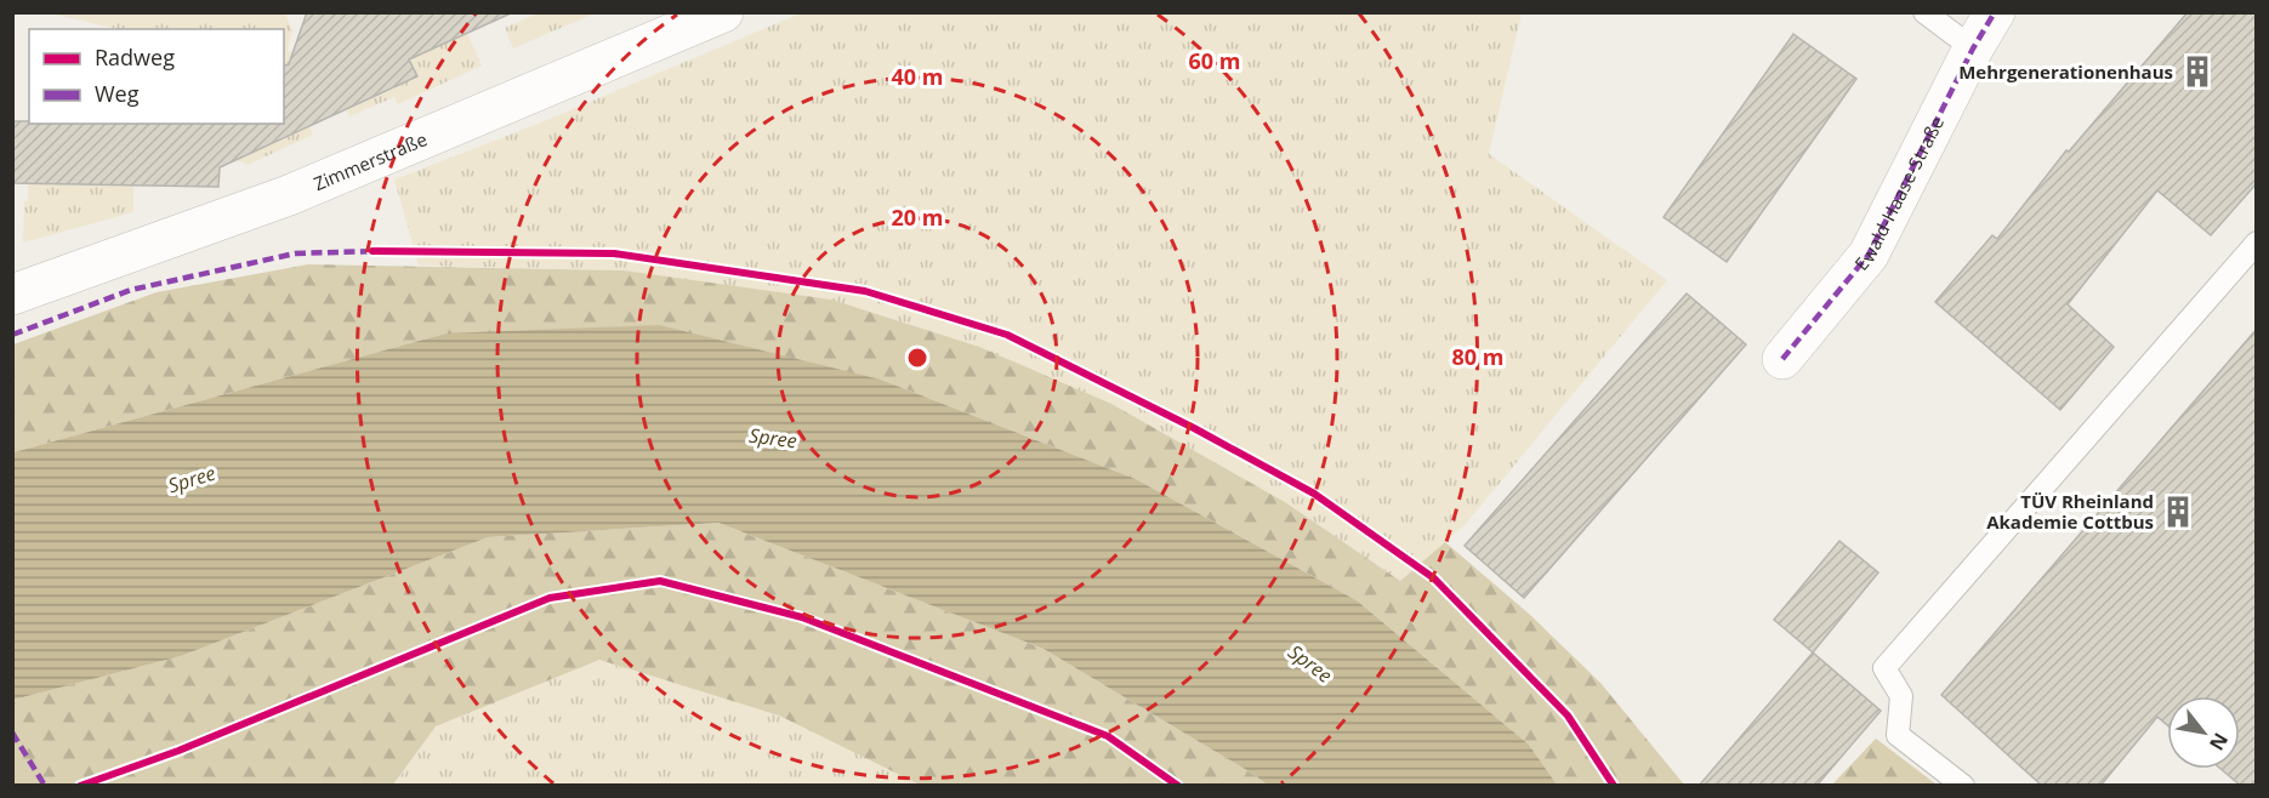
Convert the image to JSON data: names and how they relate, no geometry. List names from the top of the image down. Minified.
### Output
{"streets":{"street":["Zimmerstraße","Ewald-Haase-Straße"]},"water":["Spree"],"places":{"building":["Mehrgenerationenhaus","TÜV Rheinland Akademie Cottbus"]},"legend":["Radweg","Weg"],"north":"bottom right","rings":["60 m","40 m","20 m","80 m"]}
